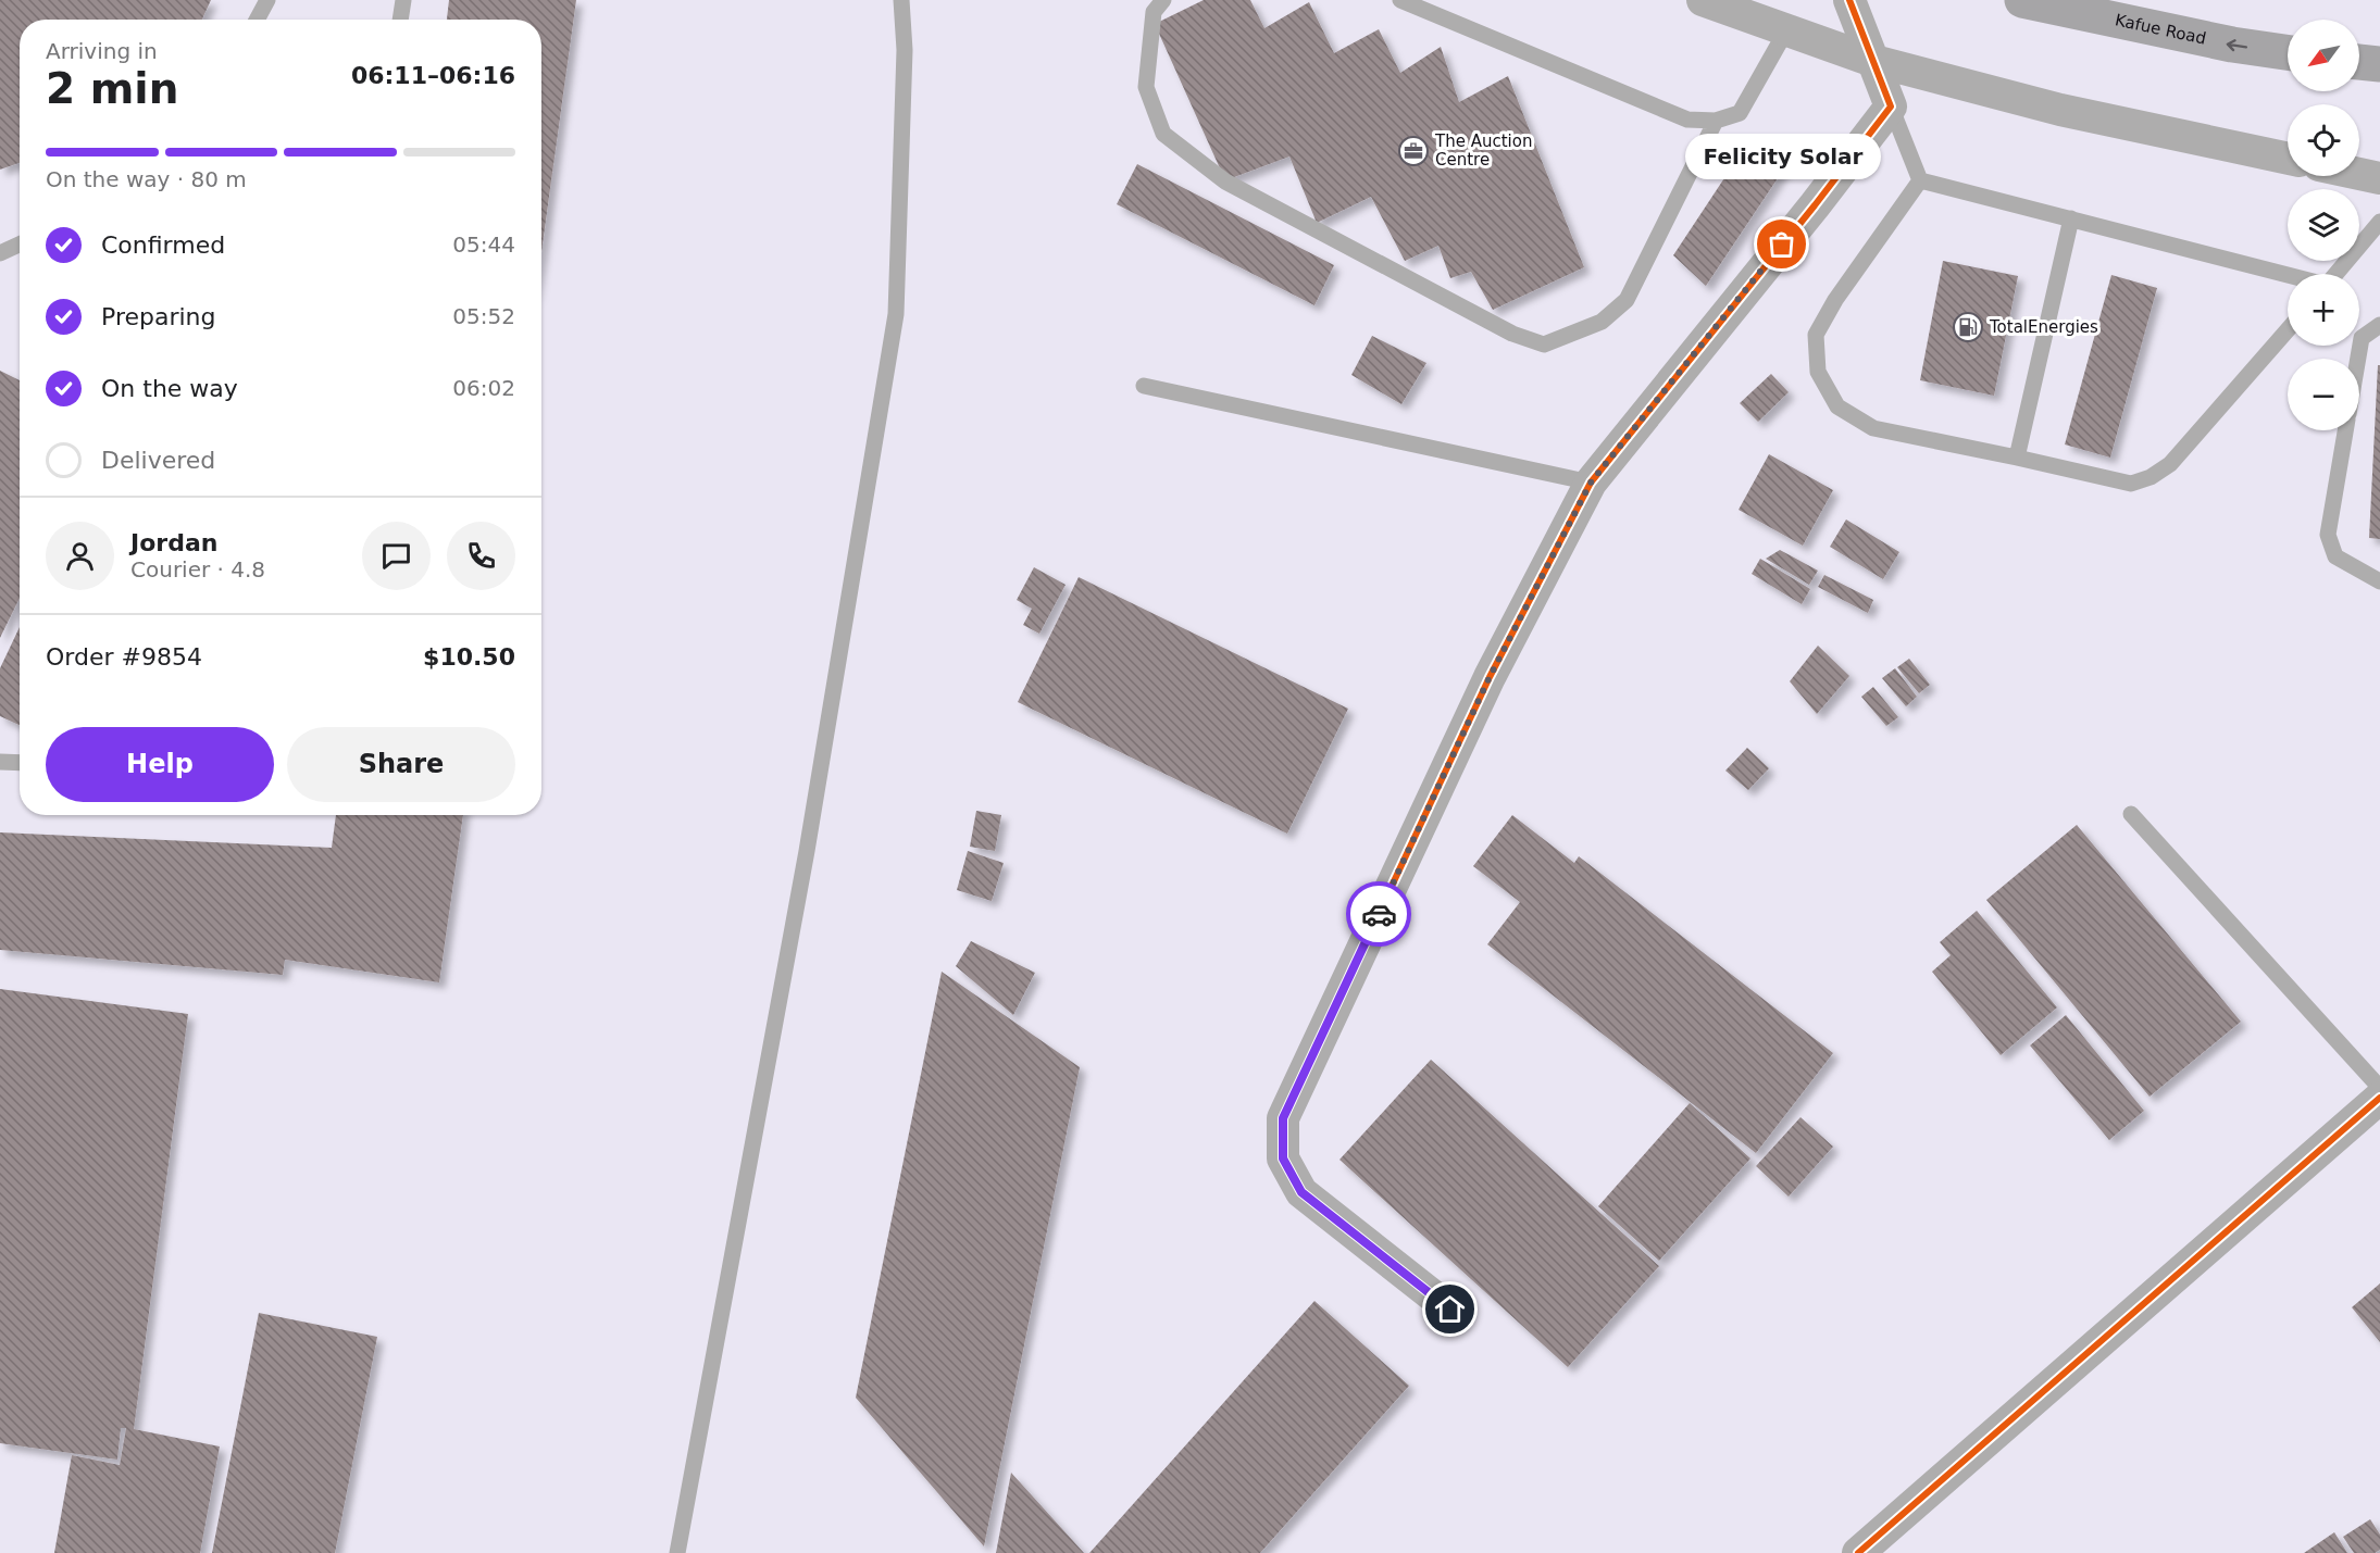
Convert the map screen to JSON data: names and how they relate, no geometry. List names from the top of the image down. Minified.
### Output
{"streets":{"main road":["Kafue Road"]},"one_way":["Kafue Road"],"places":{"office":["The Auction Centre"],"other":["Felicity Solar"],"fuel station":["TotalEnergies"]},"north":"bottom left","page":{"map_buttons":["+","−"],"heading":["2 min","Arriving in","06:11–06:16"],"panel":["Jordan","Courier · 4.8","Order #9854","$10.50"],"bar":"On the way · 80 m","bubble":"Felicity Solar","list":[["Confirmed","05:44"],["Preparing","05:52"],["On the way","06:02"],"Delivered"],"buttons":["Help","Share"]}}
